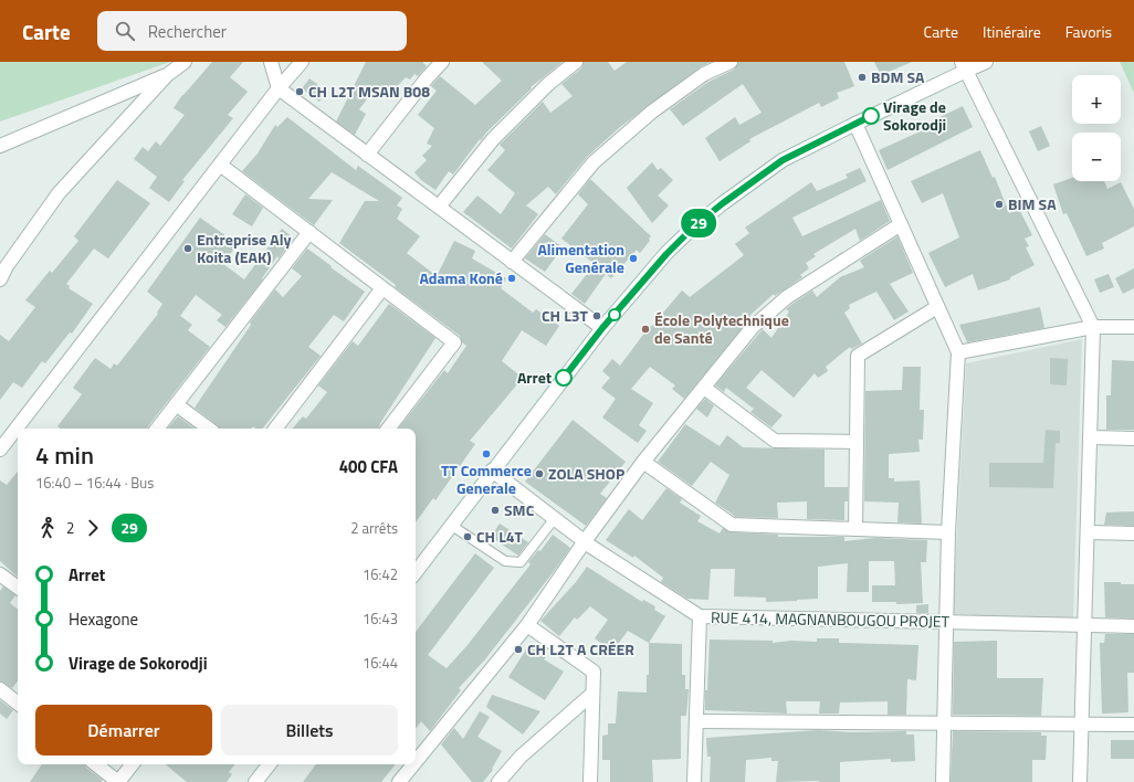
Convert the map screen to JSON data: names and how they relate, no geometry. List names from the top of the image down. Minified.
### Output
{"streets":{"street":["RUE 414, MAGNANBOUGOU PROJET"]},"places":["BDM SA","CH L2T MSAN B08","Virage de Sokorodji","BIM SA","Entreprise Aly Koita (EAK)","Alimentation Genérale","Adama Koné","CH L3T","École Polytechnique de Santé","Arret","TT Commerce Generale","ZOLA SHOP","SMC","CH L4T","CH L2T A CRÉER"],"lines":["bus line 29"],"page":{"header":"Carte","search":"Rechercher","nav":["Carte","Itinéraire","Favoris"],"on_map":"29","map_buttons":["+","−"],"heading":["4 min","16:40 – 16:44 · Bus","400 CFA"],"legs":["2","29","2 arrêts"],"list":[{"name":"Arret","value":"16:42"},{"name":"Hexagone","value":"16:43"},{"name":"Virage de Sokorodji","value":"16:44"}],"buttons":["Démarrer","Billets"]}}
